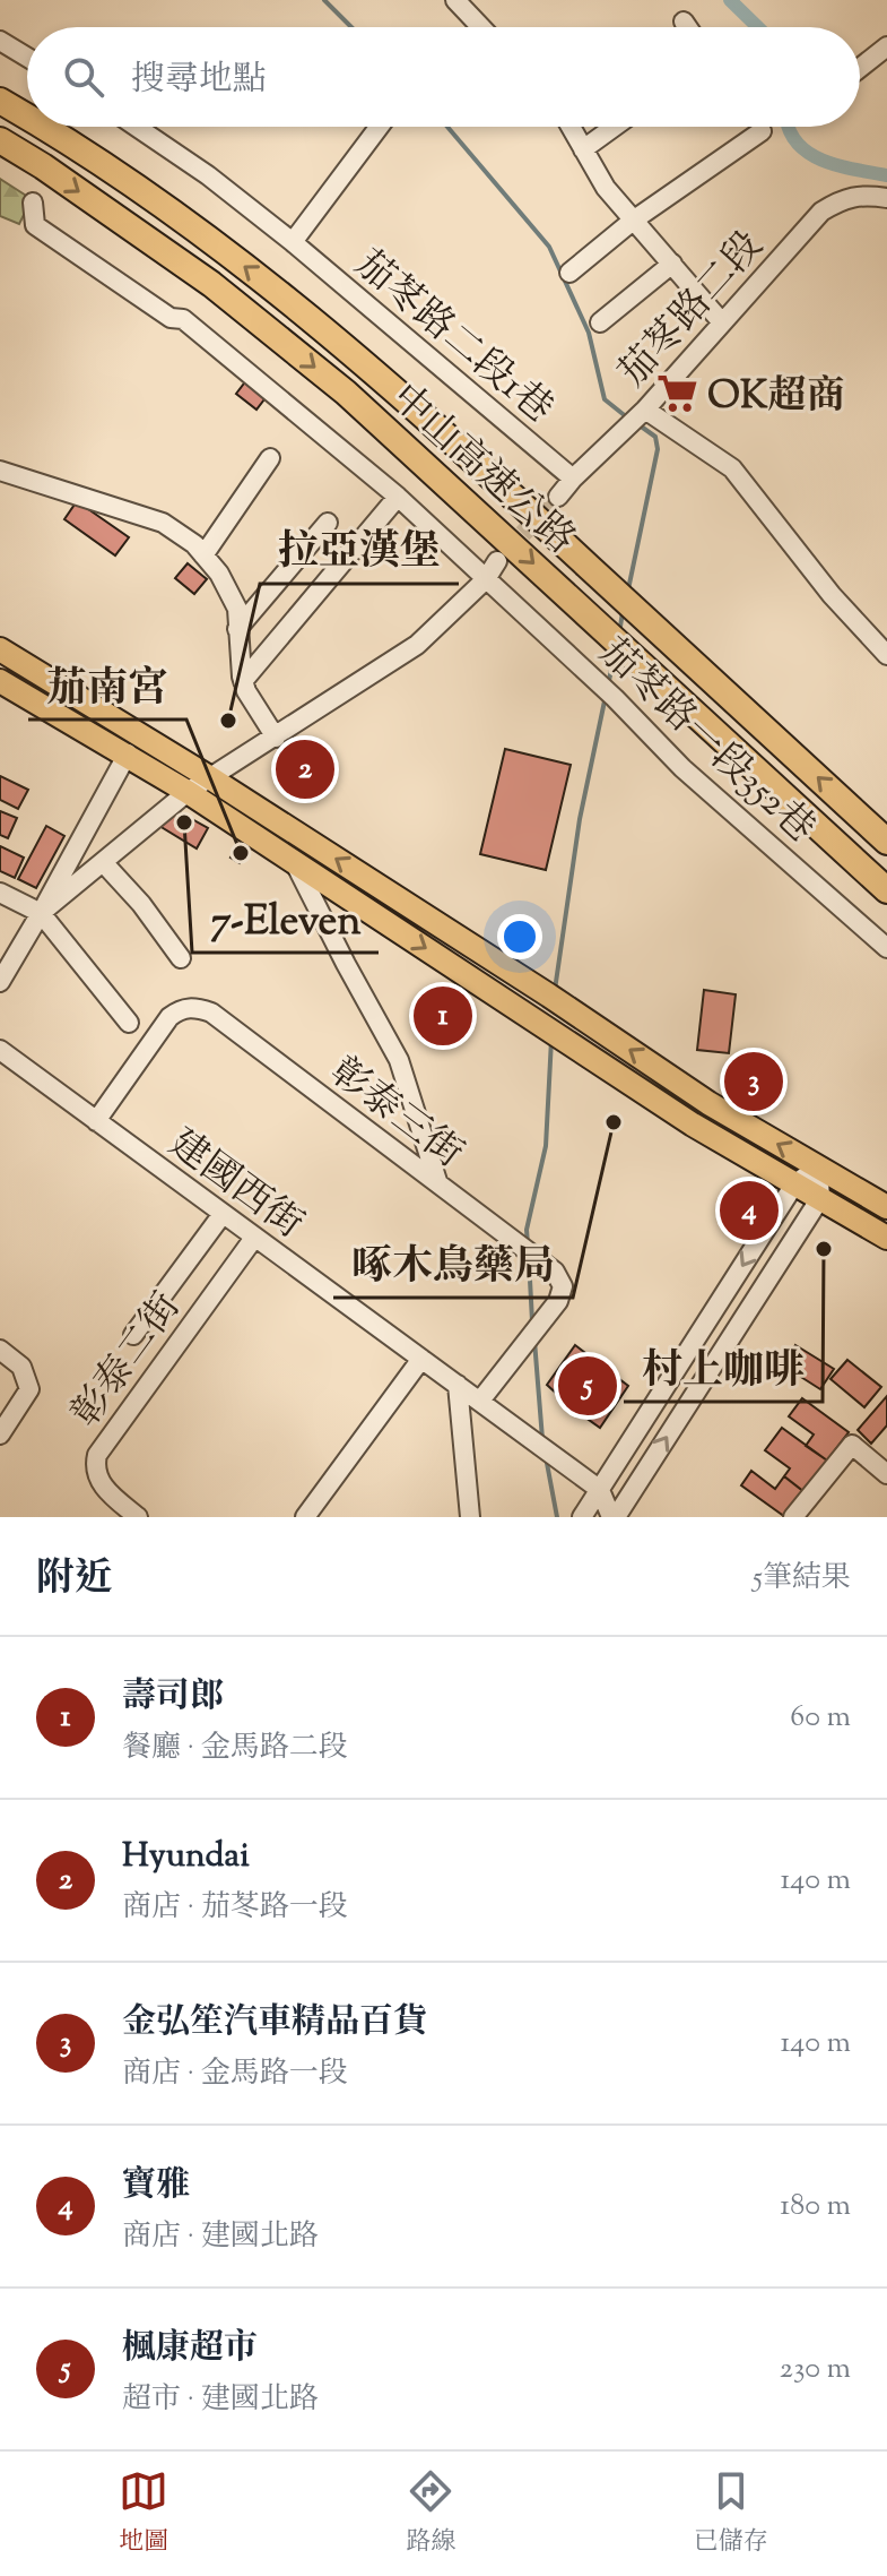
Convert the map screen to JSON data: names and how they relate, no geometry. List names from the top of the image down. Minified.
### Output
{"streets":{"highway":["中山高速公路"],"street":["茄苳路二段","茄苳路二段1巷","茄苳路一段352巷","彰泰三街","建國西街","彰泰二街"]},"crossings":[["茄苳路二段","茄苳路二段1巷"],["彰泰三街","建國西街"],["建國西街","彰泰二街"]],"places":{"supermarket":["OK超商"],"other":["拉亞漢堡","7-Eleven","茄南宮","啄木鳥藥局","村上咖啡"]},"page":{"search":"搜尋地點","pins":["2","1","3","4","5"],"heading":["附近","5筆結果"],"list":[{"mark":"1","name":"壽司郎","note":"餐廳 · 金馬路二段","value":"60 m"},{"mark":"2","name":"Hyundai","note":"商店 · 茄苳路一段","value":"140 m"},{"mark":"3","name":"金弘笙汽車精品百貨","note":"商店 · 金馬路一段","value":"140 m"},{"mark":"4","name":"寶雅","note":"商店 · 建國北路","value":"180 m"},{"mark":"5","name":"楓康超市","note":"超市 · 建國北路","value":"230 m"}],"nav":["地圖","路線","已儲存"]}}
